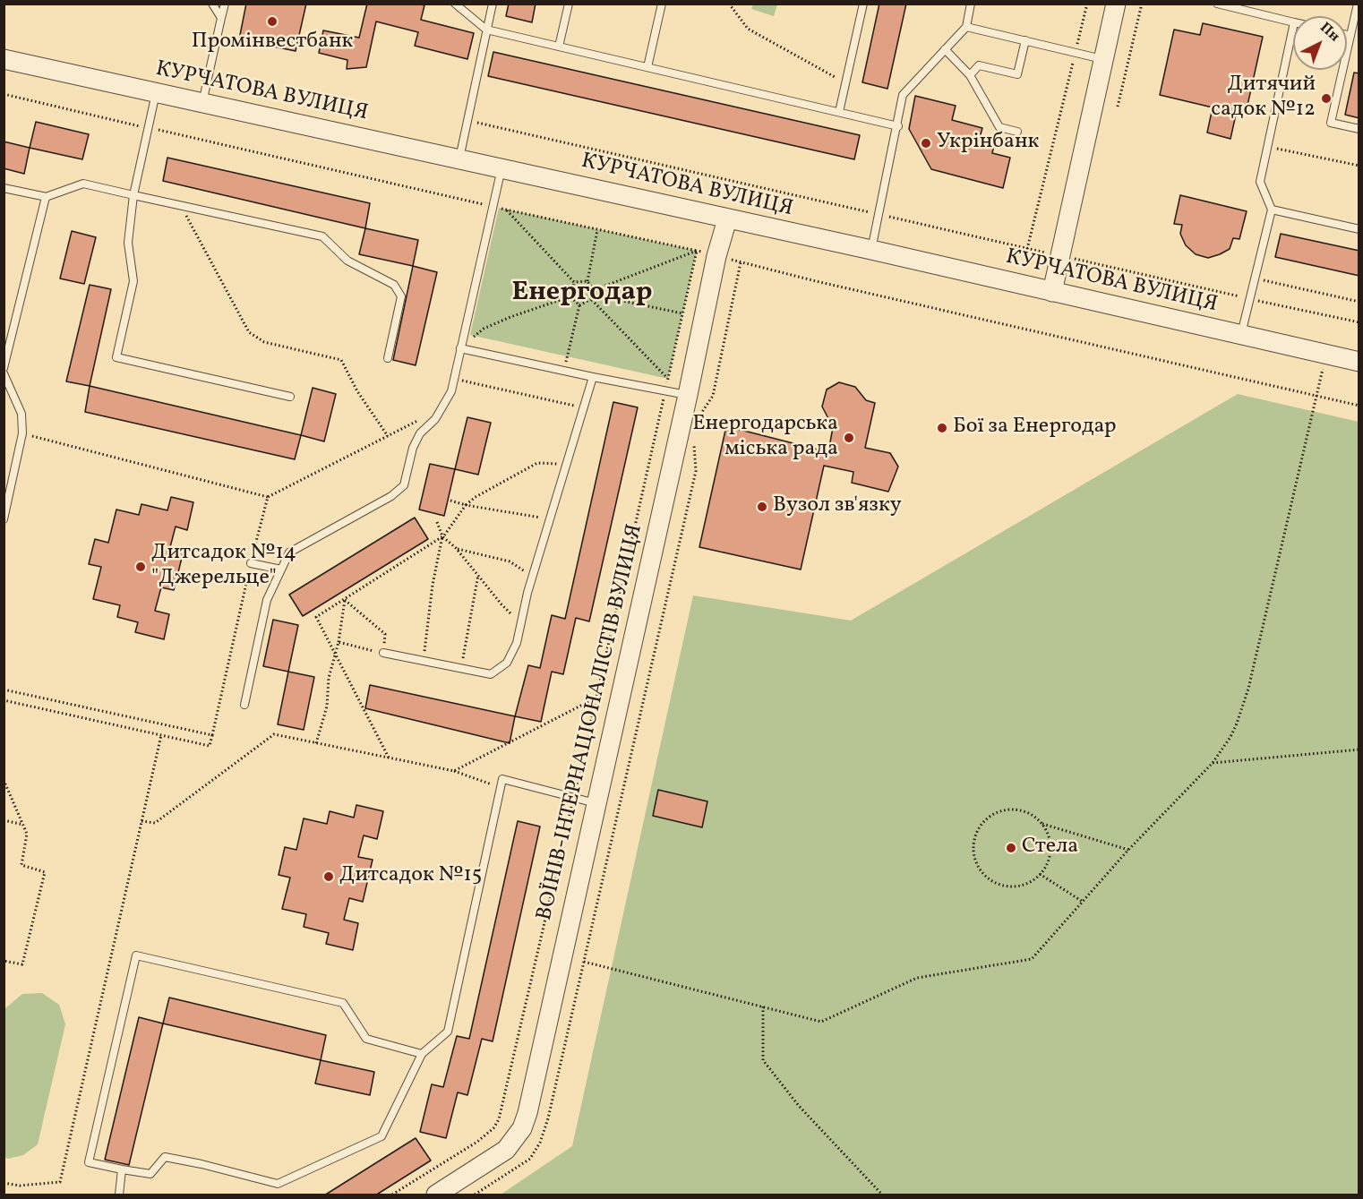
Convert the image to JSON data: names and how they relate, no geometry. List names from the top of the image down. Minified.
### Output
{"streets":{"street":["КУРЧАТОВА ВУЛИЦЯ","ВОЇНІВ-ІНТЕРНАЦІОНАЛІСТІВ ВУЛИЦЯ"]},"crossings":[["КУРЧАТОВА ВУЛИЦЯ","ВОЇНІВ-ІНТЕРНАЦІОНАЛІСТІВ ВУЛИЦЯ"]],"districts":["Енергодар"],"places":["Промінвестбанк","Дитячий садок №12","Укрінбанк","Бої за Енергодар","Енергодарська міська рада","Вузол зв'язку","Дитсадок №14 \"Джерельце\"","Стела","Дитсадок №15"],"north":"top right"}
